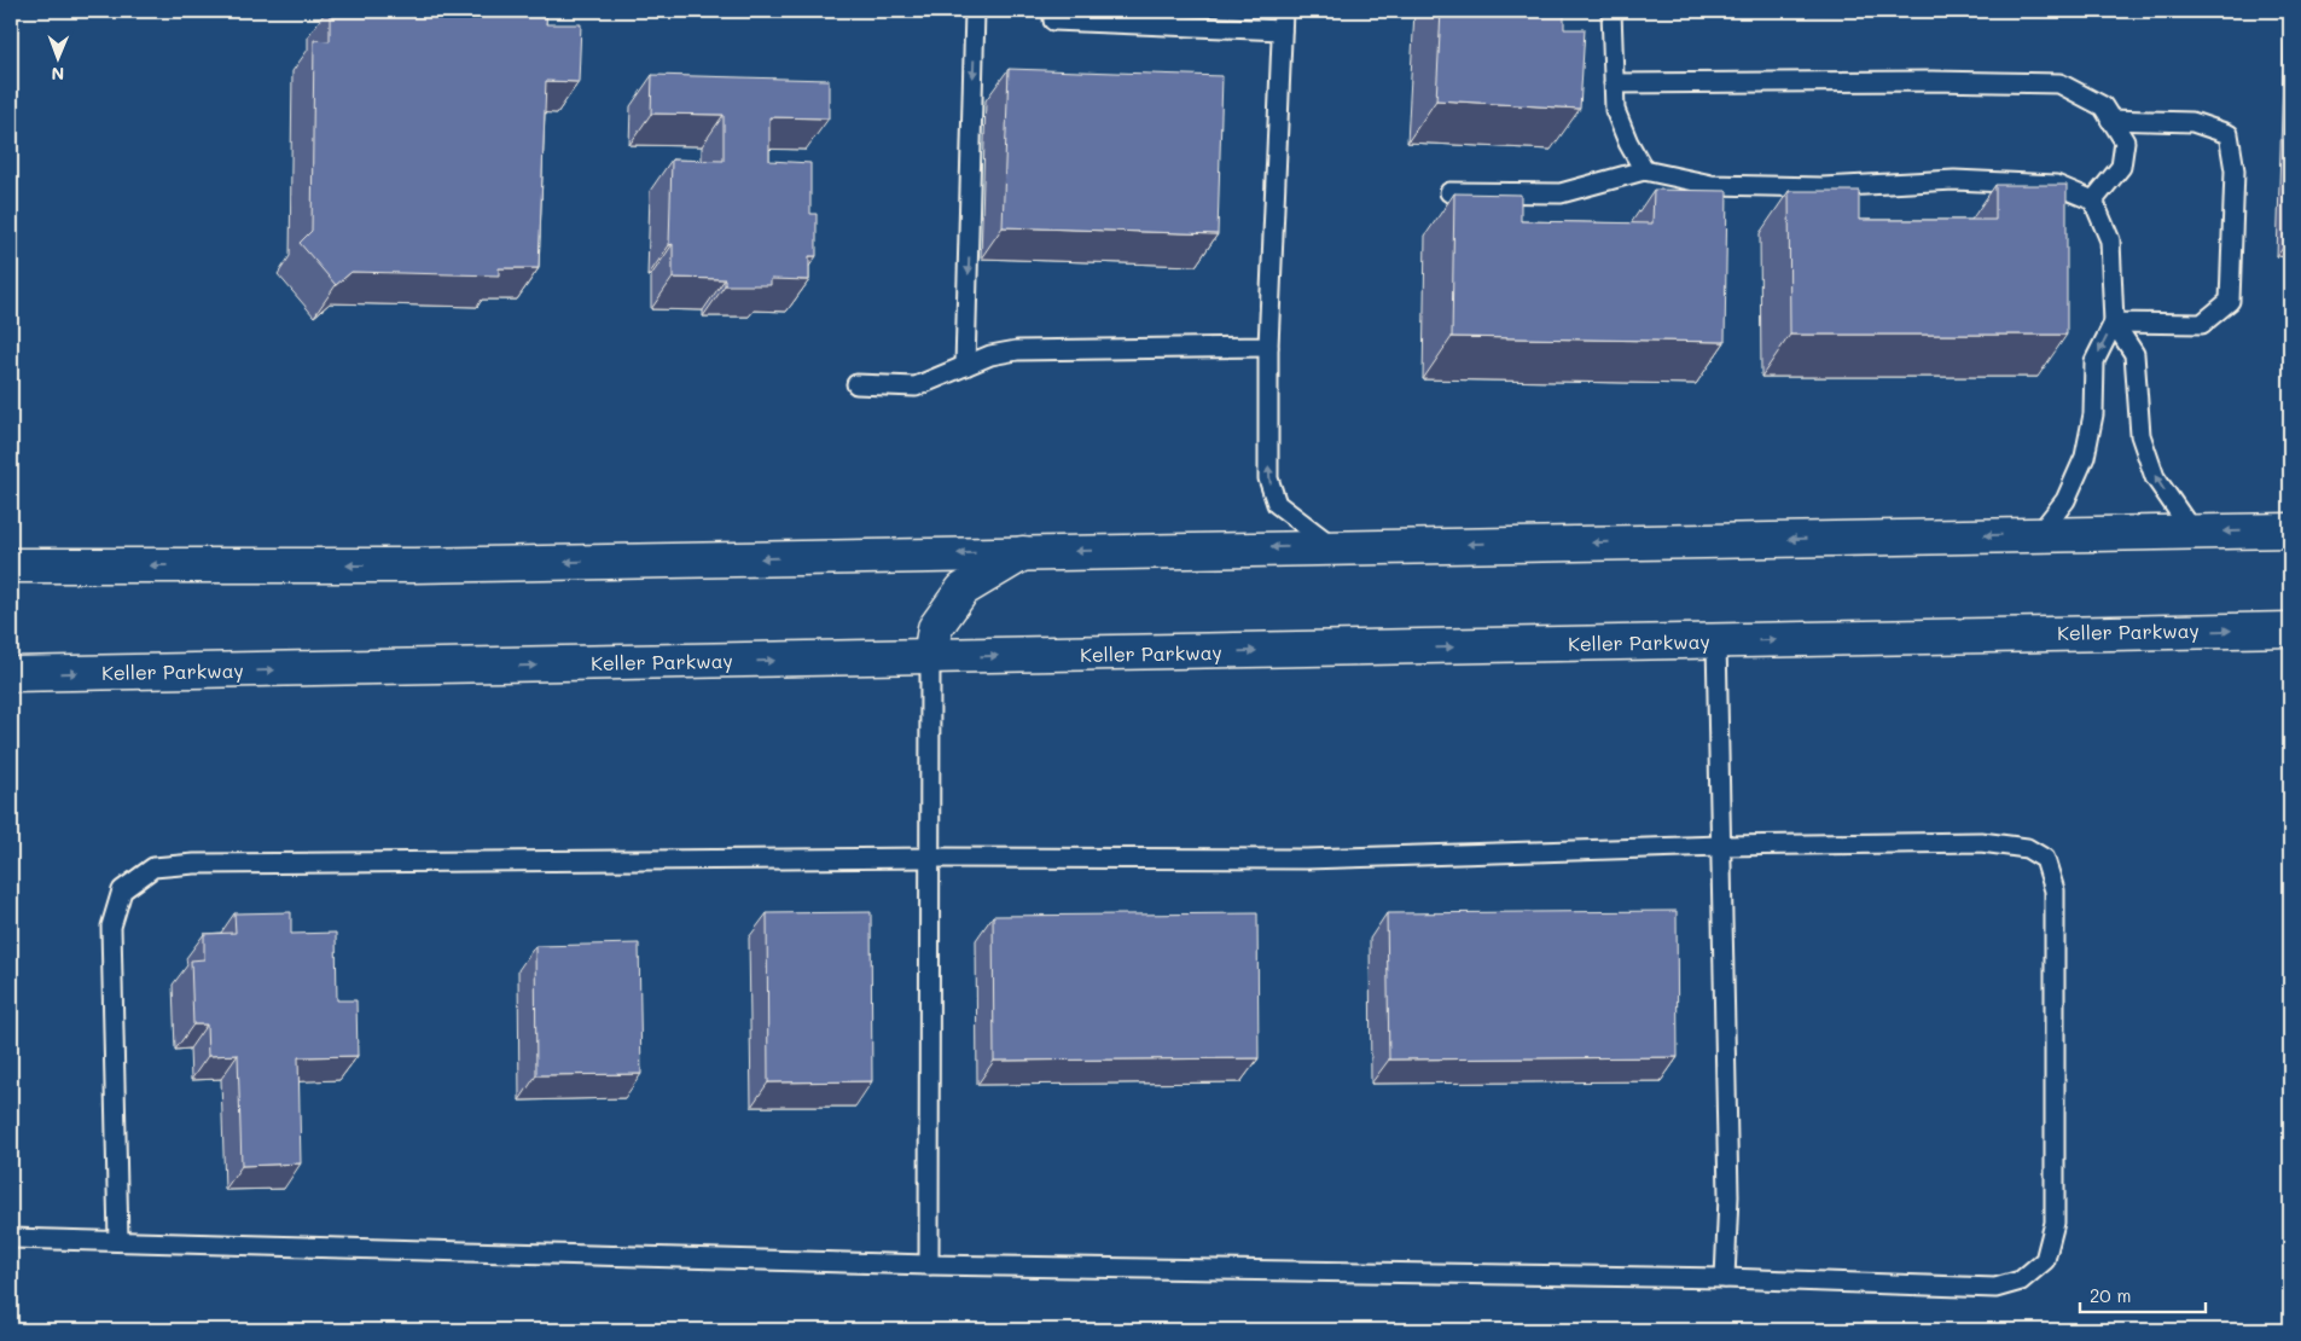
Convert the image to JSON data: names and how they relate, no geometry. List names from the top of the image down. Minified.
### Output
{"streets":{"main road":["Keller Parkway"]},"scale_bar":"20 m","north":"bottom"}
